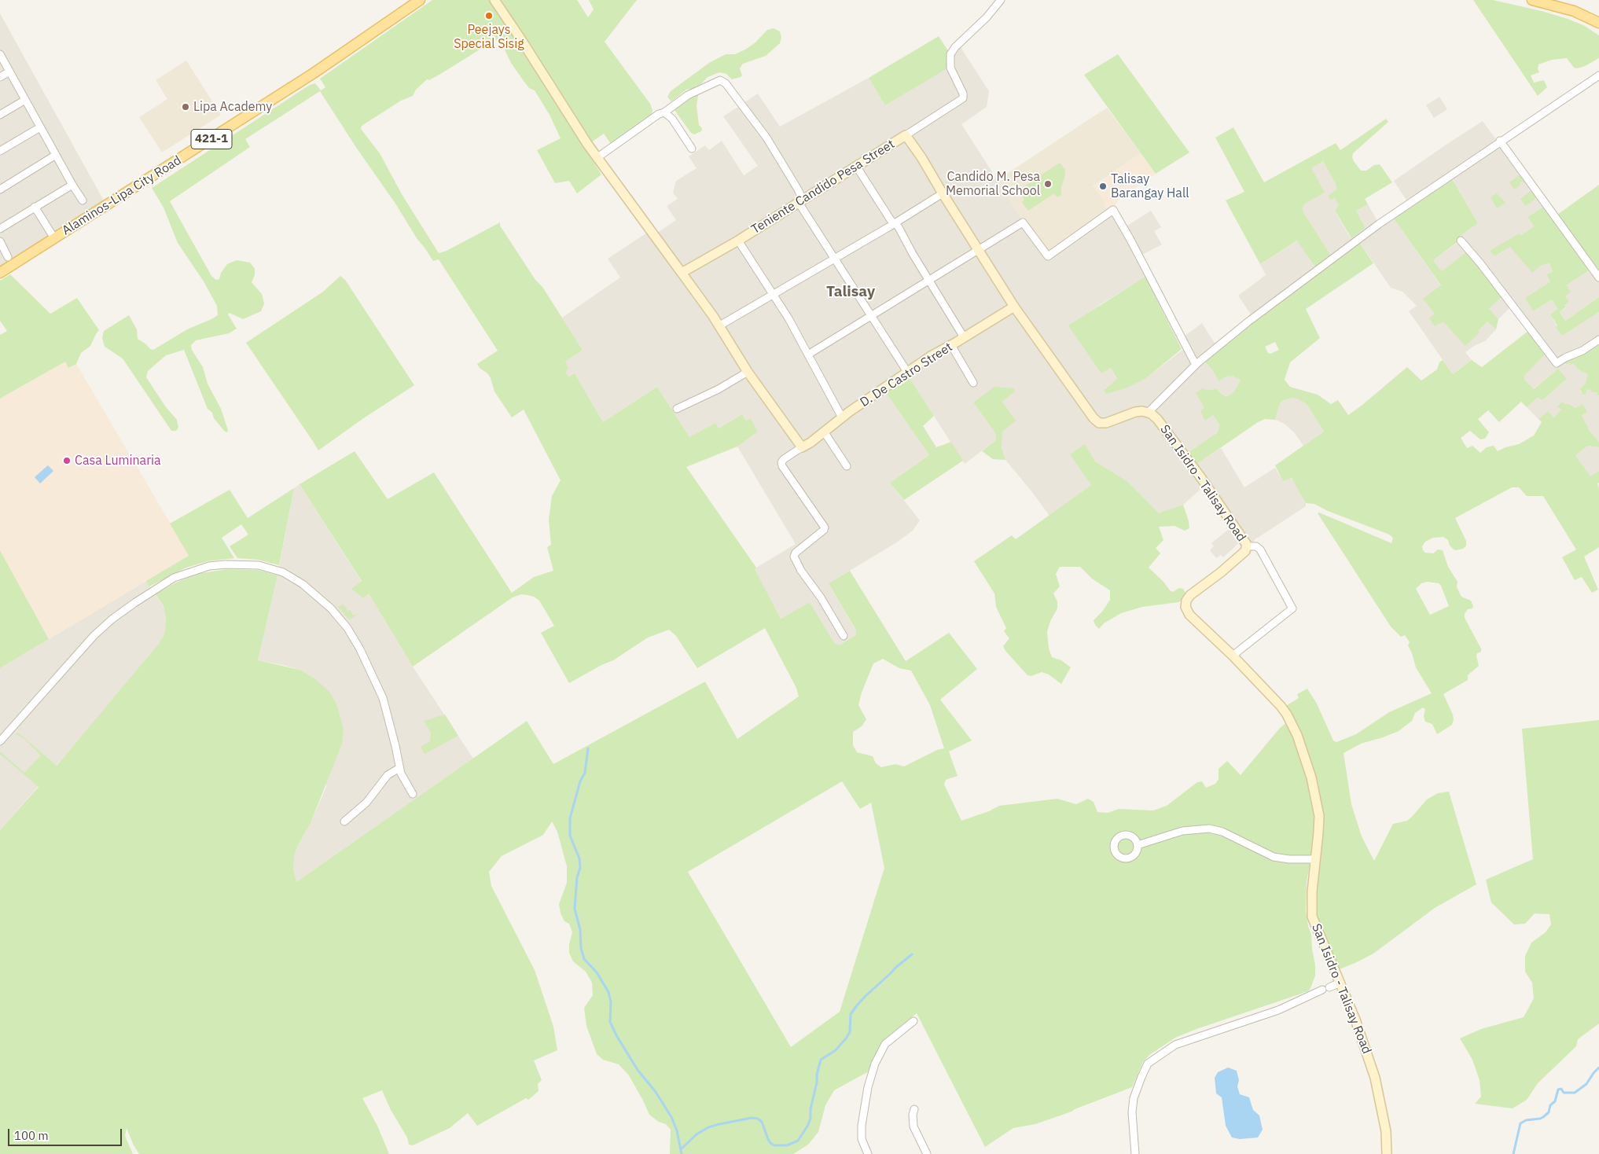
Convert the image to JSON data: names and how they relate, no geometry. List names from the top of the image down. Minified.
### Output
{"streets":{"main road":["421-1","Alaminos-Lipa City Road"],"street":["Teniente Candido Pesa Street","D. De Castro Street","San Isidro - Talisay Road"]},"crossings":[["Teniente Candido Pesa Street","D. De Castro Street"],["Teniente Candido Pesa Street","San Isidro - Talisay Road"]],"districts":["Talisay"],"places":["Peejays Special Sisig","Lipa Academy","Candido M. Pesa Memorial School","Talisay Barangay Hall","Casa Luminaria"],"scale_bar":"100 m"}
